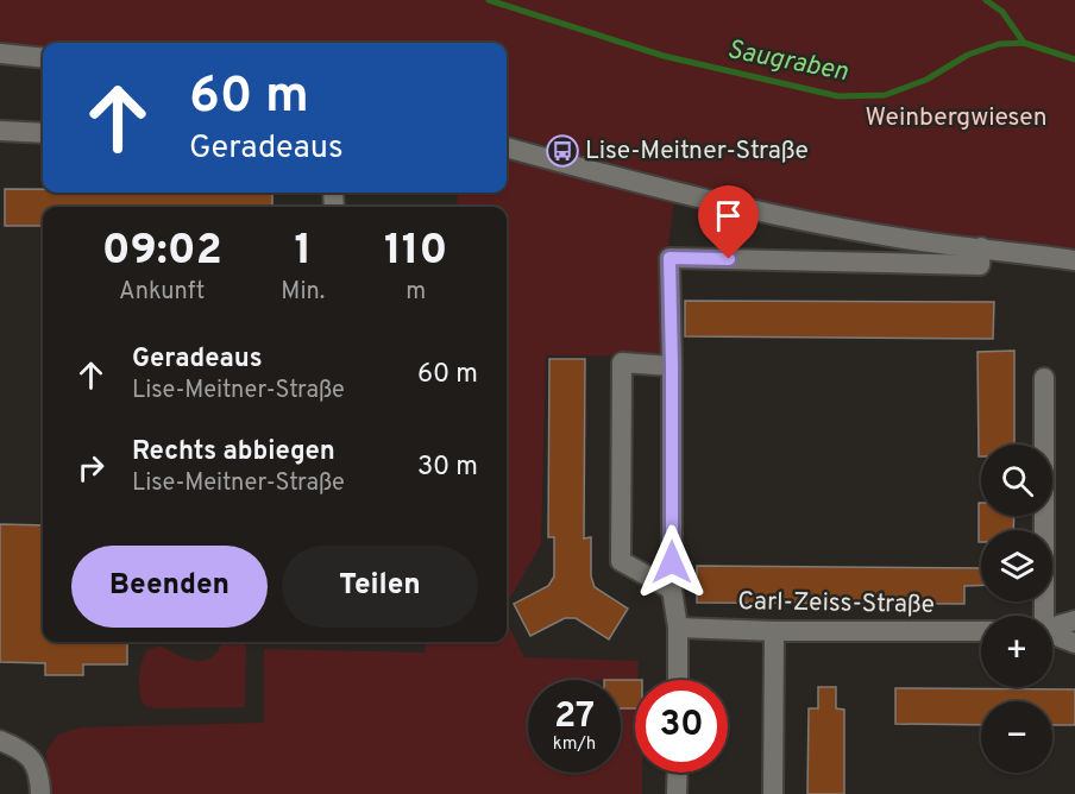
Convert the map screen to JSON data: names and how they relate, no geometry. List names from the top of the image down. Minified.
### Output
{"streets":{"street":["Carl-Zeiss-Straße"]},"water":["Saugraben"],"parks":["Weinbergwiesen"],"places":{"bus stop":["Lise-Meitner-Straße"]},"page":{"turn":["60 m","Geradeaus"],"eta":["09:02","Ankunft","1","Min.","110","m"],"list":[{"name":"Geradeaus","note":"Lise-Meitner-Straße","value":"60 m"},{"name":"Rechts abbiegen","note":"Lise-Meitner-Straße","value":"30 m"}],"map_buttons":["+","−"],"buttons":["Beenden","Teilen"],"speed":"27 km/h","limit":"30"}}
